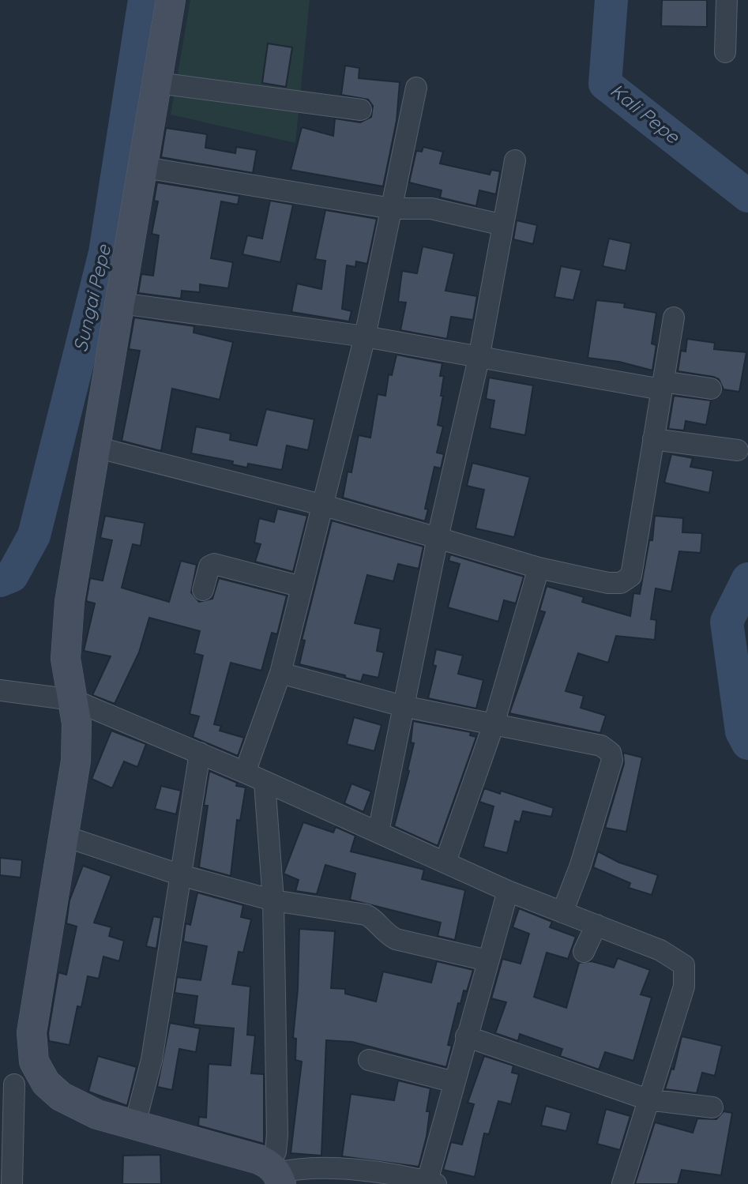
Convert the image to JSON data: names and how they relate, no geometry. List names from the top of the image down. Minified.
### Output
{"water":["Kali Pepe","Sungai Pepe"]}
